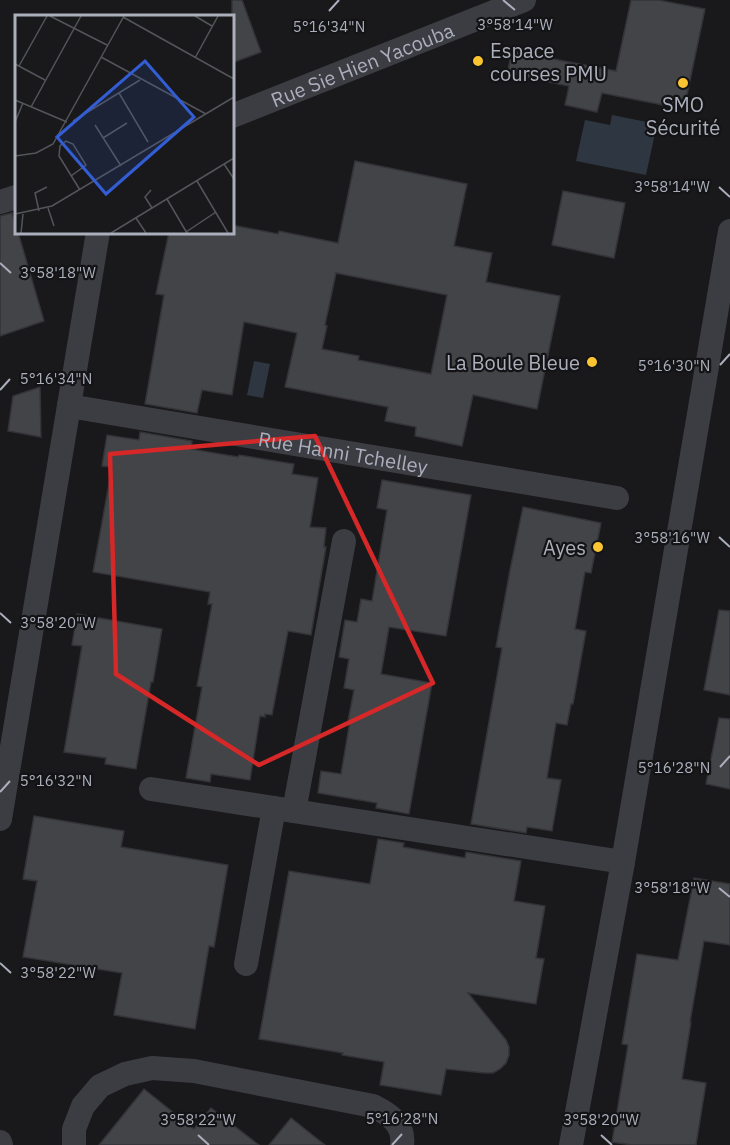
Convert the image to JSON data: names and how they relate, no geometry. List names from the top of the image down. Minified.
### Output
{"streets":{"street":["Rue Sie Hien Yacouba","Rue Hanni Tchelley"]},"places":["Espace courses PMU","SMO Sécurité","La Boule Bleue","Ayes"],"coordinates":["3°58'14\"W","5°16'34\"N","3°58'18\"W","5°16'30\"N","3°58'16\"W","3°58'20\"W","5°16'28\"N","5°16'32\"N","3°58'22\"W"]}
